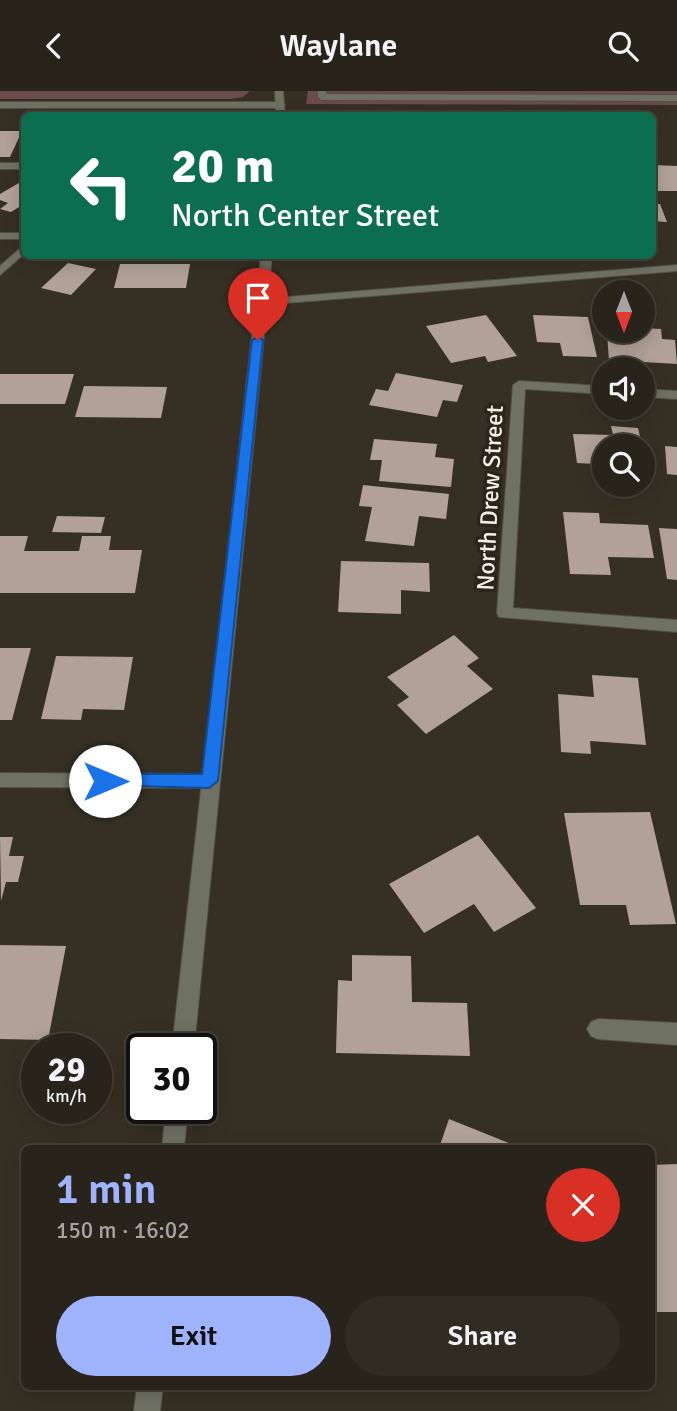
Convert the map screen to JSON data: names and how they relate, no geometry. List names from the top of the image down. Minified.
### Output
{"streets":{"street":["North Drew Street"]},"north":"bottom","page":{"header":"Waylane","turn":["20 m","North Center Street"],"speed":"29 km/h","limit":"30","heading":["1 min","150 m · 16:02"],"buttons":["Exit","Share"]}}
